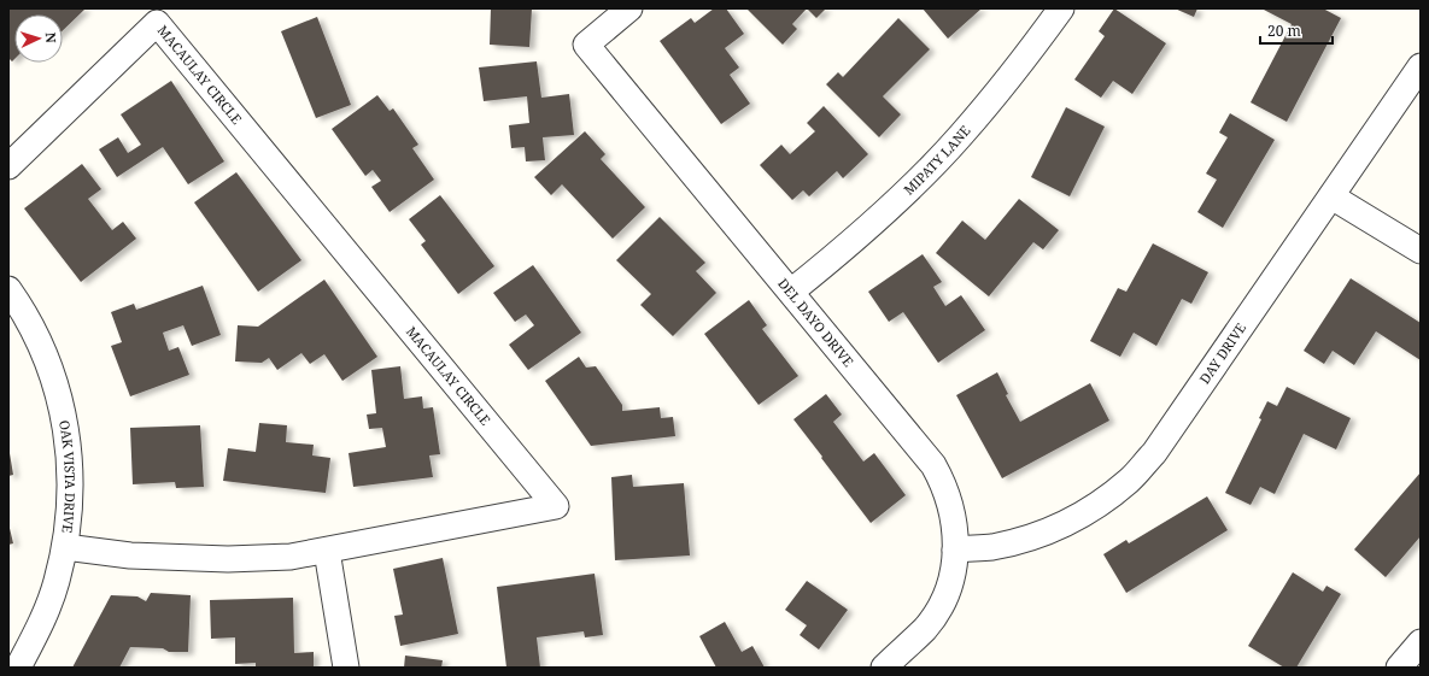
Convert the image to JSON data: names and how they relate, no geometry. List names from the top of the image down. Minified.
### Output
{"streets":{"street":["MACAULAY CIRCLE","MIPATY LANE","DEL DAYO DRIVE","DAY DRIVE","OAK VISTA DRIVE"]},"crossings":[["MACAULAY CIRCLE","OAK VISTA DRIVE"],["MIPATY LANE","DEL DAYO DRIVE"],["DEL DAYO DRIVE","DAY DRIVE"]],"scale_bar":"20 m","north":"right"}
